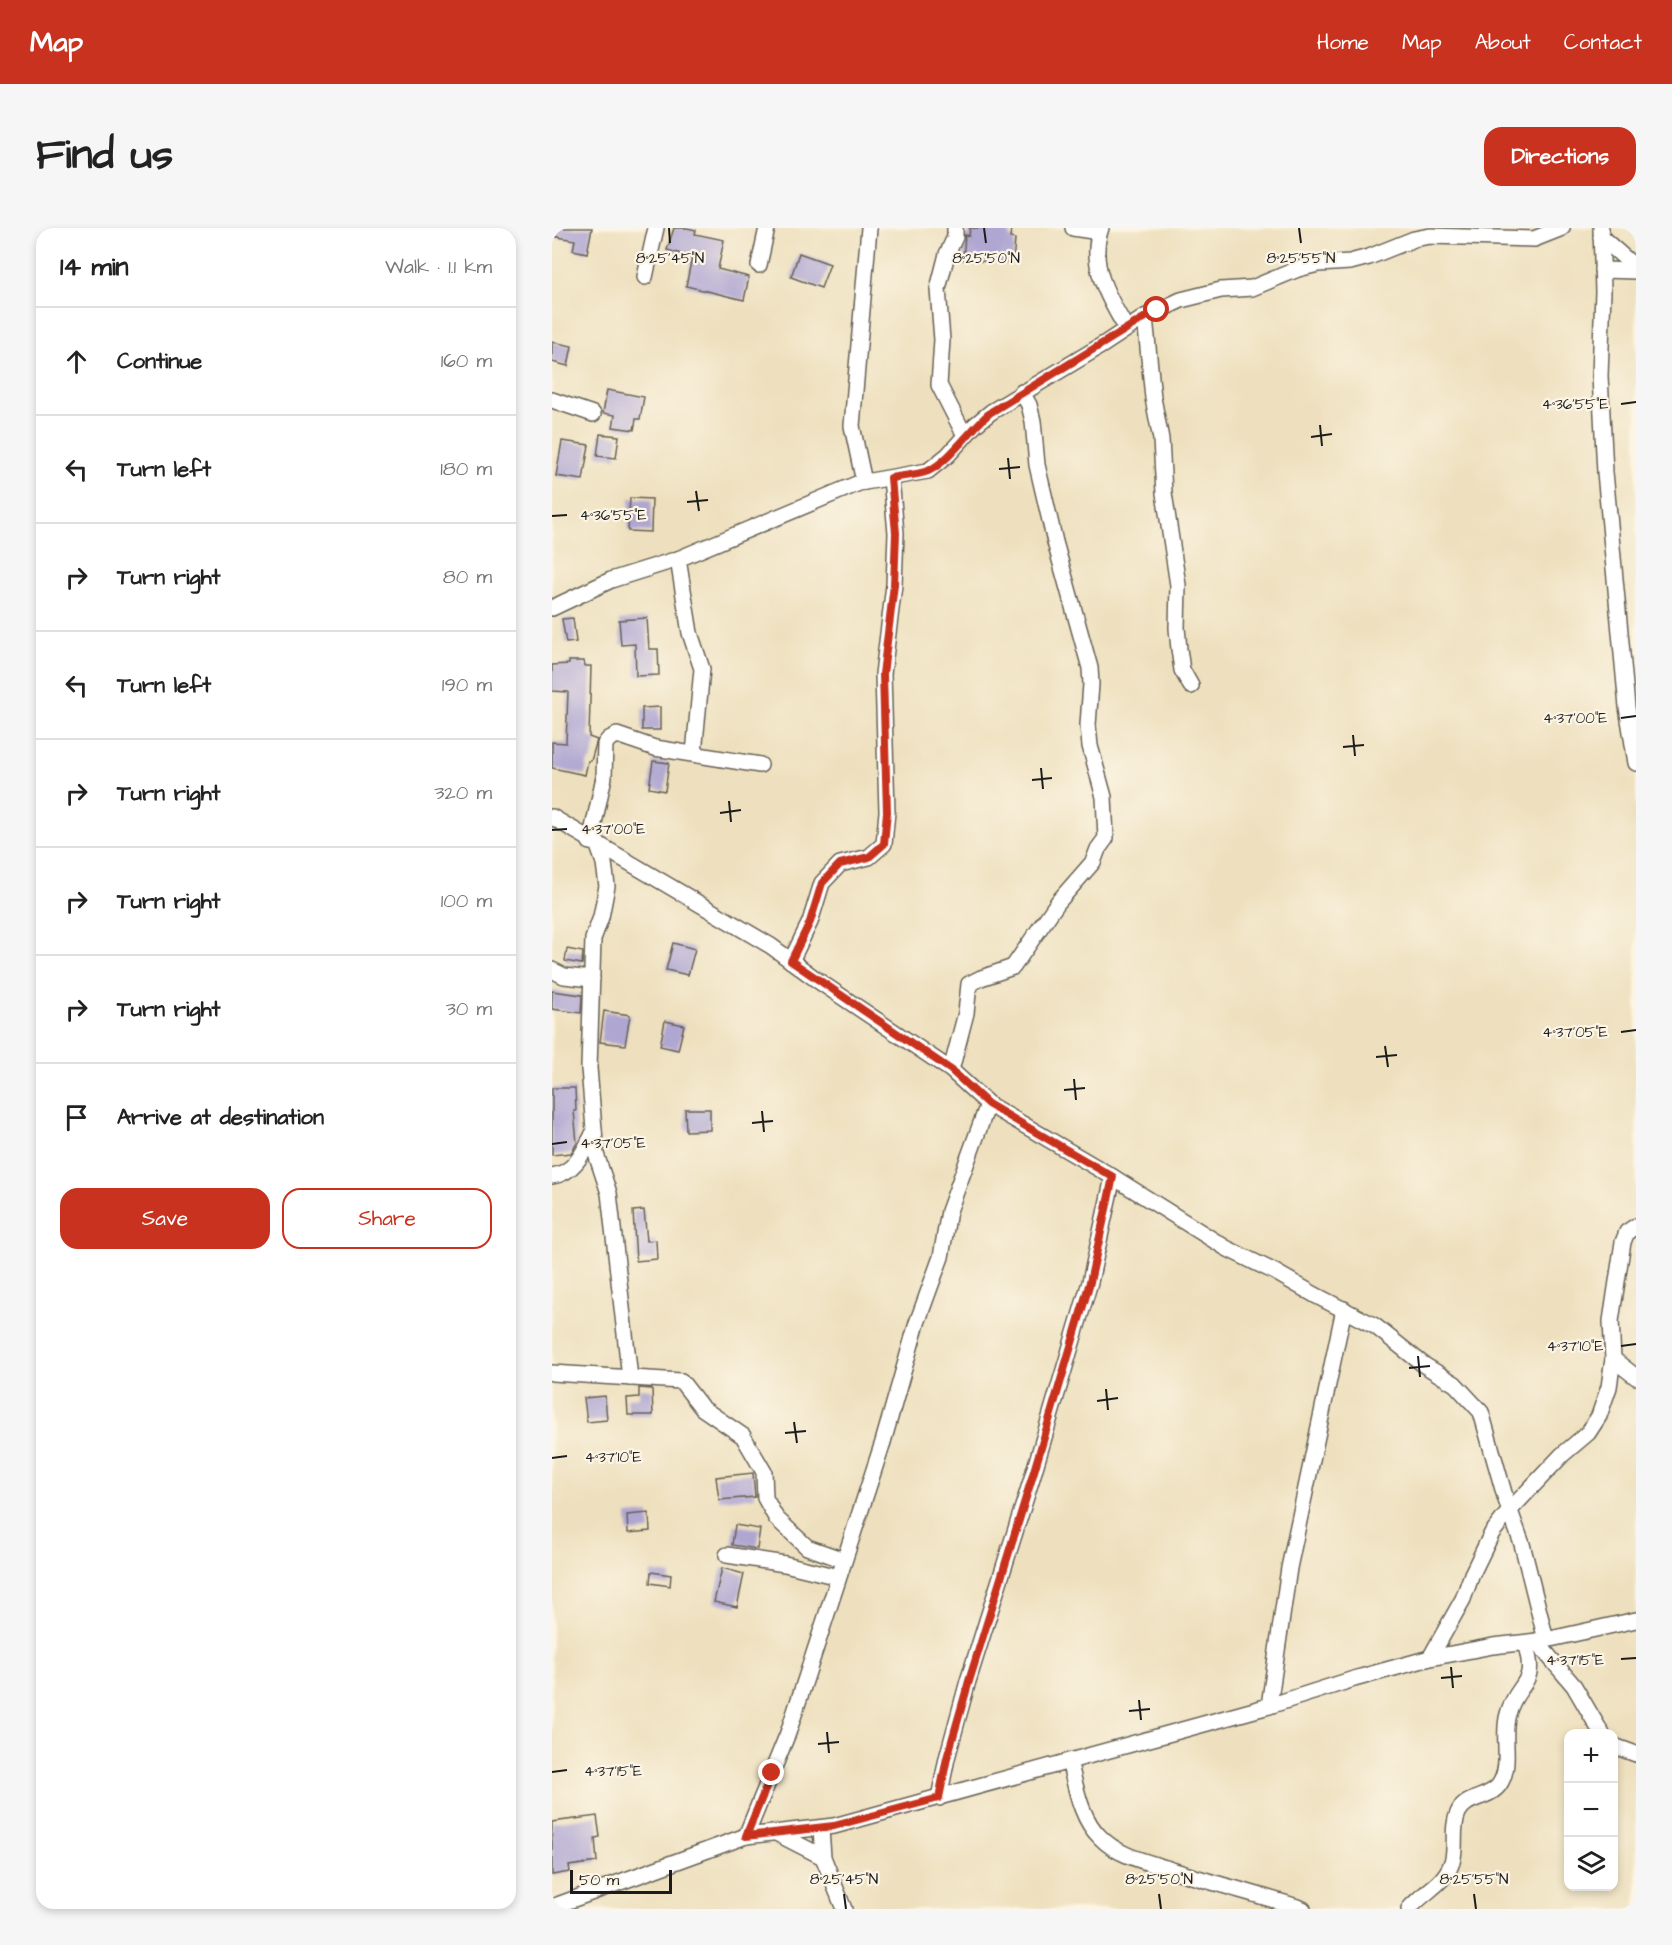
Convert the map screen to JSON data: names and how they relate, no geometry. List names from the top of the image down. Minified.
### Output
{"scale_bar":"50 m","page":{"header":"Map","nav":["Home","Map","About","Contact"],"title":"Find us","buttons":["Directions",["Save","Share"]],"heading":["14 min","Walk · 1.1 km"],"list":[["Continue","160 m"],["Turn left","180 m"],["Turn right","80 m"],["Turn left","190 m"],["Turn right","320 m"],["Turn right","100 m"],["Turn right","30 m"],"Arrive at destination"],"map_buttons":["+","−"],"scale":"50 m"},"coordinates":["8°25'45\"N","8°25'50\"N","8°25'55\"N","4°36'55\"E","4°37'00\"E","4°37'05\"E","4°37'10\"E","4°37'15\"E"]}
